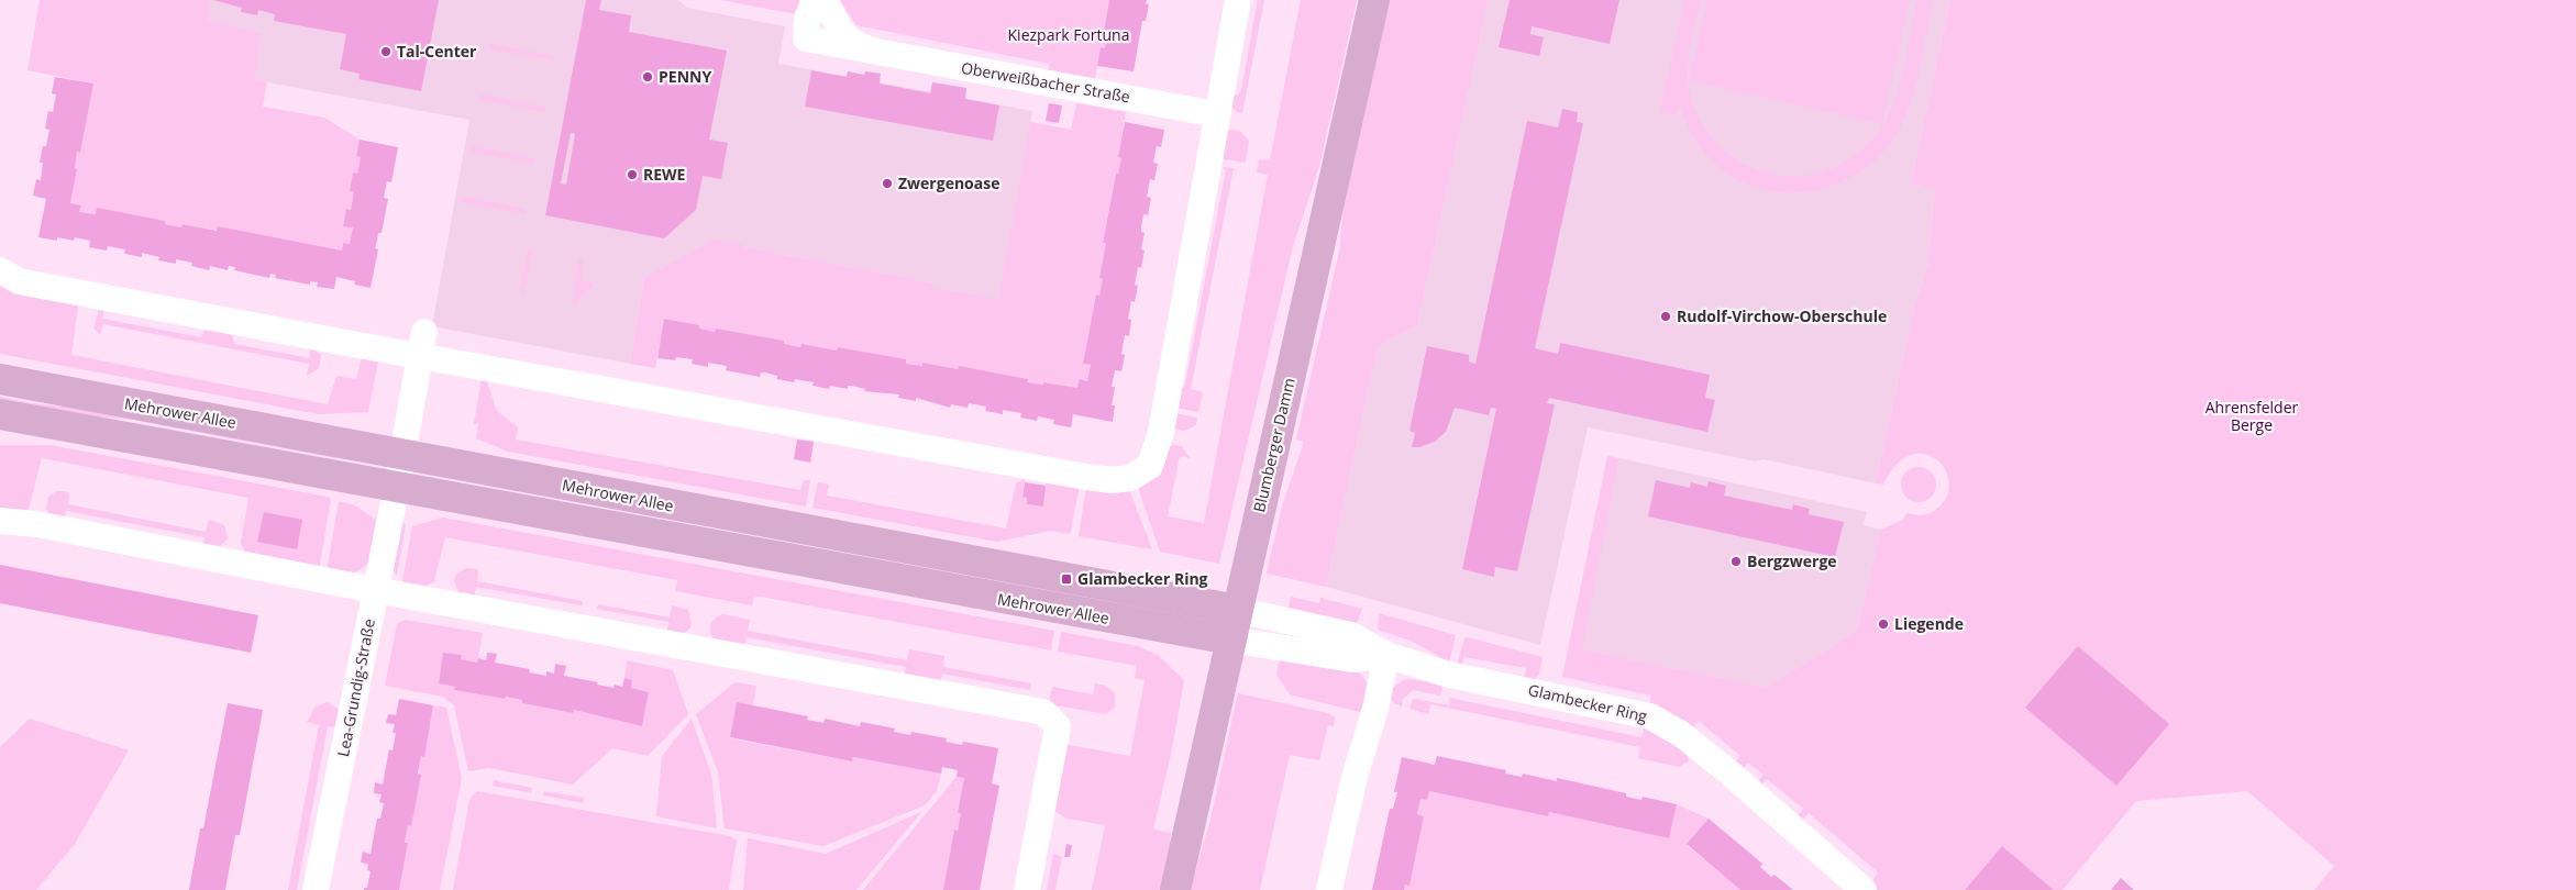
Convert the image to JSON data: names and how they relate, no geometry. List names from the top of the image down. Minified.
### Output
{"streets":{"main road":["Mehrower Allee","Blumberger Damm"],"street":["Oberweißbacher Straße","Lea-Grundig-Straße","Glambecker Ring"]},"crossings":[["Mehrower Allee","Blumberger Damm"],["Mehrower Allee","Lea-Grundig-Straße"],["Mehrower Allee","Glambecker Ring"],["Blumberger Damm","Glambecker Ring"]],"parks":["Kiezpark Fortuna","Ahrensfelder Berge"],"places":{"other":["Tal-Center","PENNY","REWE","Zwergenoase","Rudolf-Virchow-Oberschule","Bergzwerge","Liegende"],"transit":["Glambecker Ring"]}}
